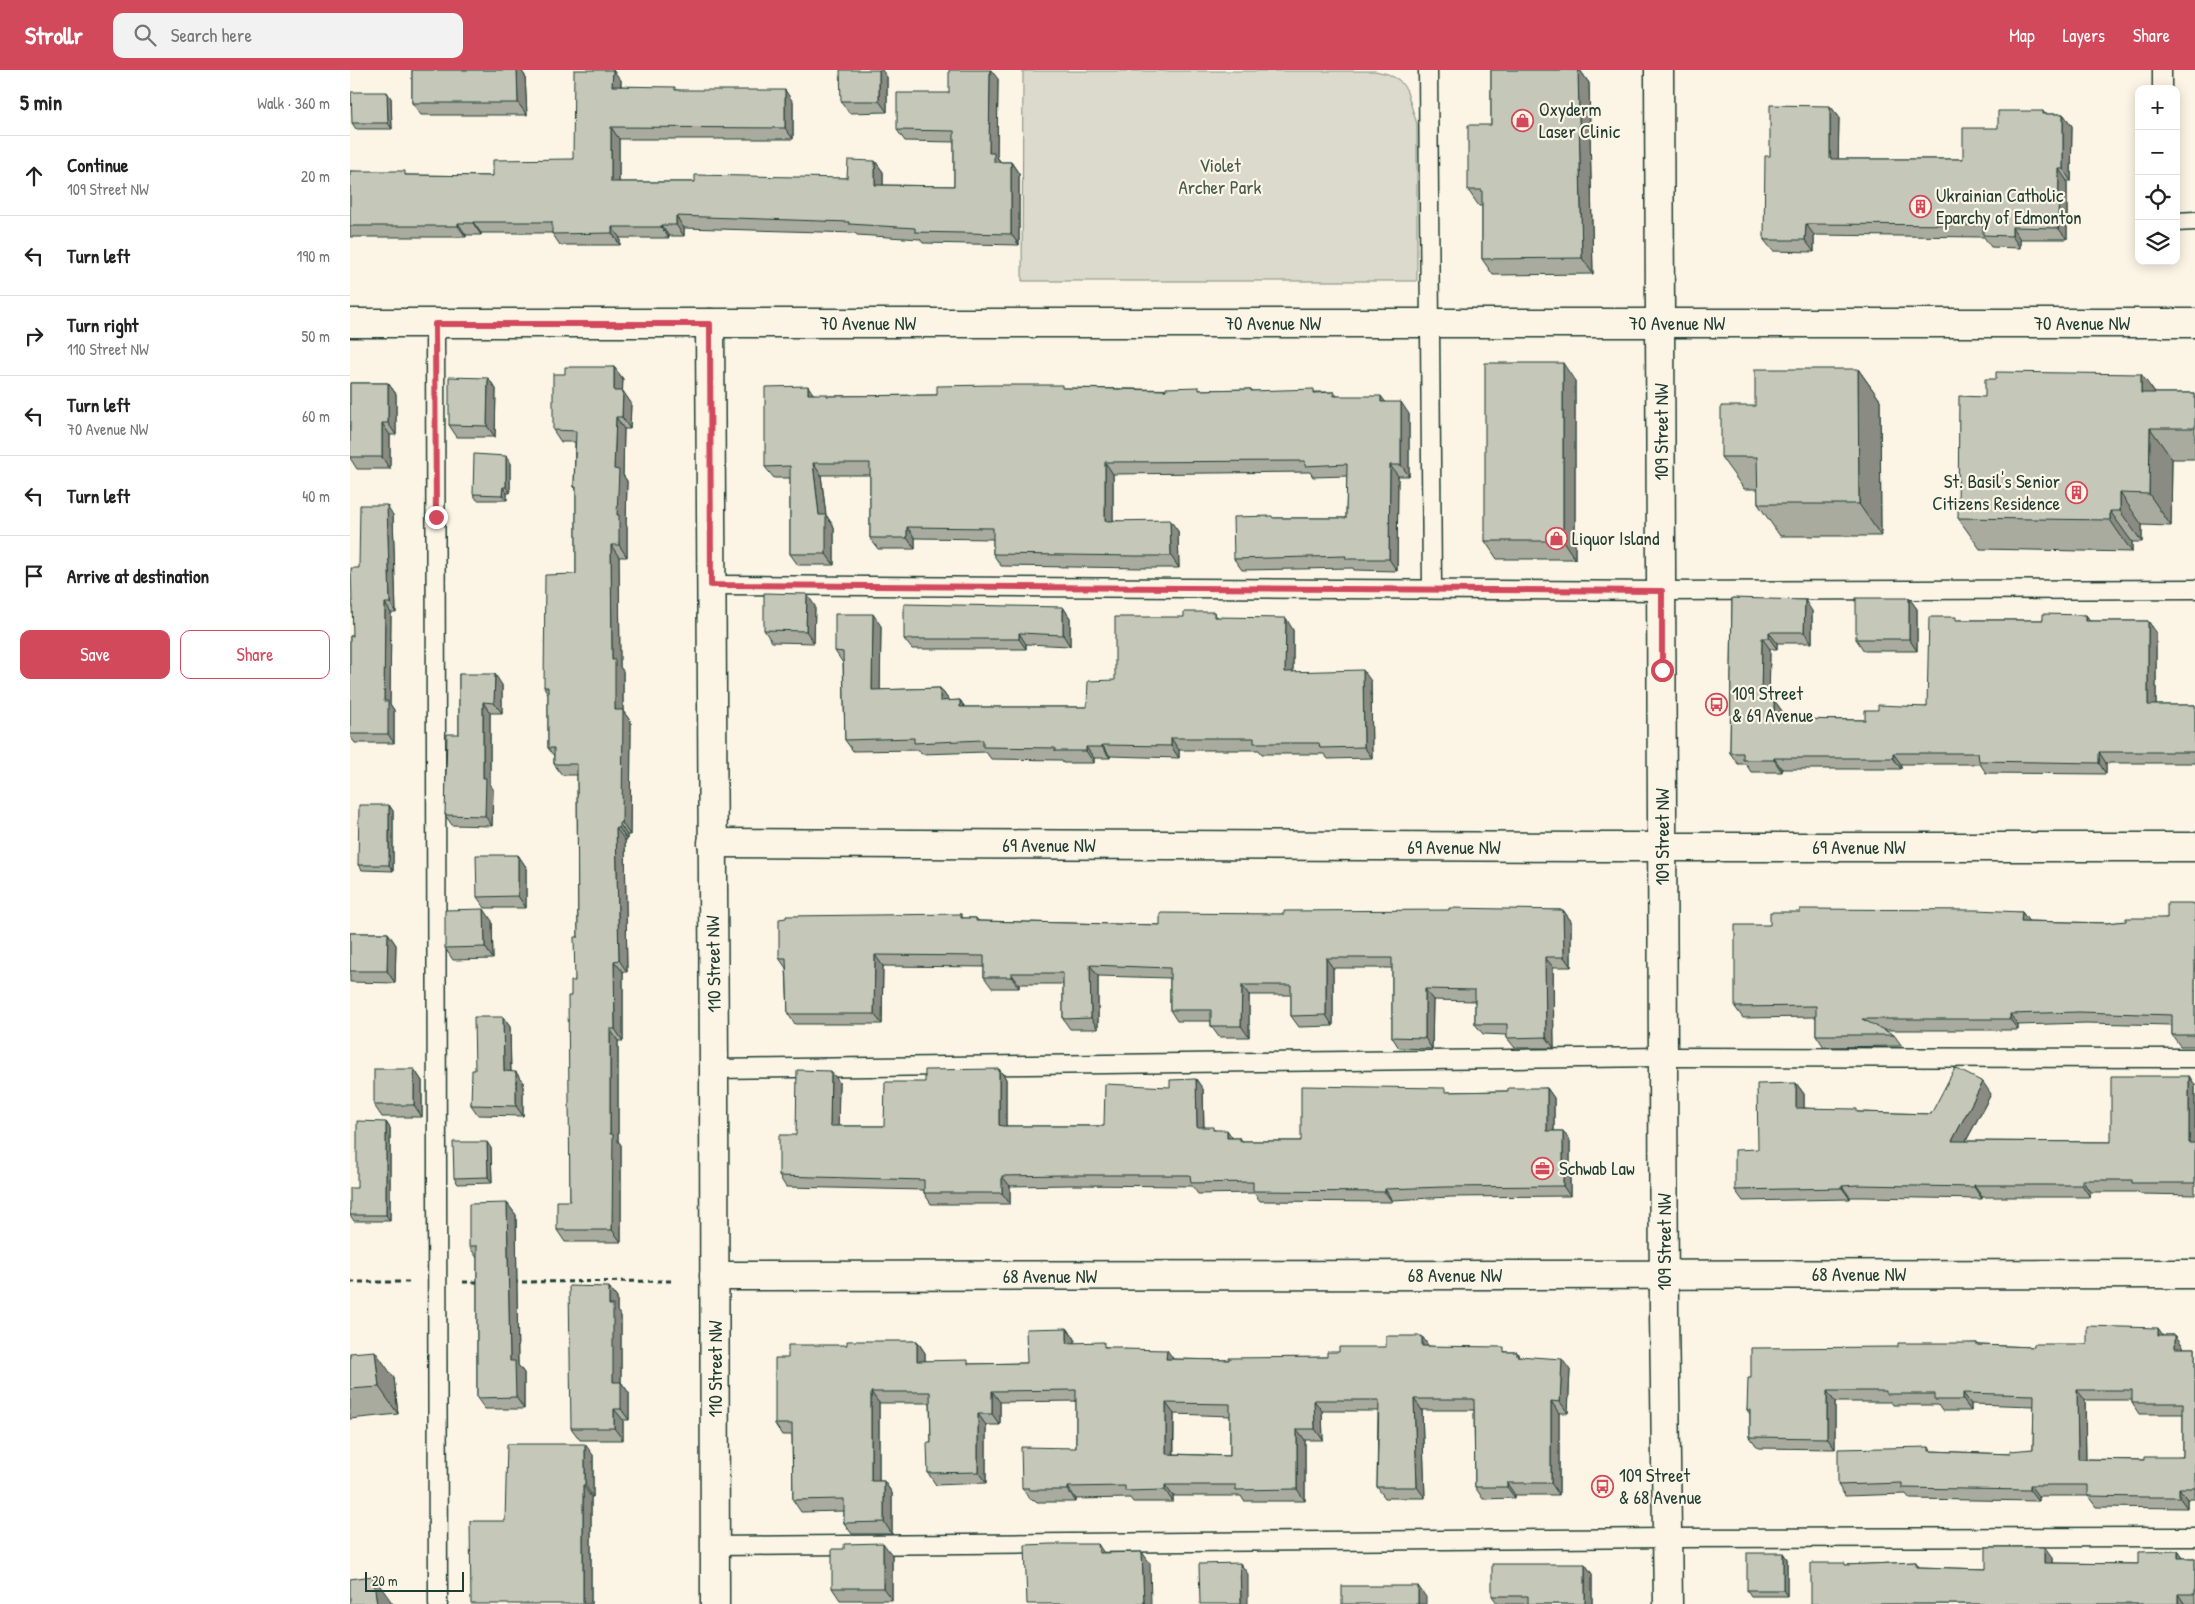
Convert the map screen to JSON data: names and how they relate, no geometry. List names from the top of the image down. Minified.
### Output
{"streets":{"street":["70 Avenue NW","109 Street NW","69 Avenue NW","110 Street NW","68 Avenue NW"]},"crossings":[["70 Avenue NW","109 Street NW"],["70 Avenue NW","110 Street NW"],["109 Street NW","69 Avenue NW"],["109 Street NW","68 Avenue NW"],["69 Avenue NW","110 Street NW"],["110 Street NW","68 Avenue NW"]],"parks":["Violet Archer Park"],"places":{"shop":["Oxyderm Laser Clinic","Liquor Island"],"building":["Ukrainian Catholic Eparchy of Edmonton","St. Basil's Senior Citizens Residence"],"bus stop":["109 Street & 69 Avenue","109 Street & 68 Avenue"],"office":["Schwab Law"]},"scale_bar":"20 m","page":{"header":"Strollr","search":"Search here","nav":["Map","Layers","Share"],"heading":["5 min","Walk · 360 m"],"map_buttons":["+","−"],"list":[["Continue","109 Street NW","20 m"],["Turn left","190 m"],["Turn right","110 Street NW","50 m"],["Turn left","70 Avenue NW","60 m"],["Turn left","40 m"],"Arrive at destination"],"buttons":["Save","Share"],"scale":"20 m"}}
